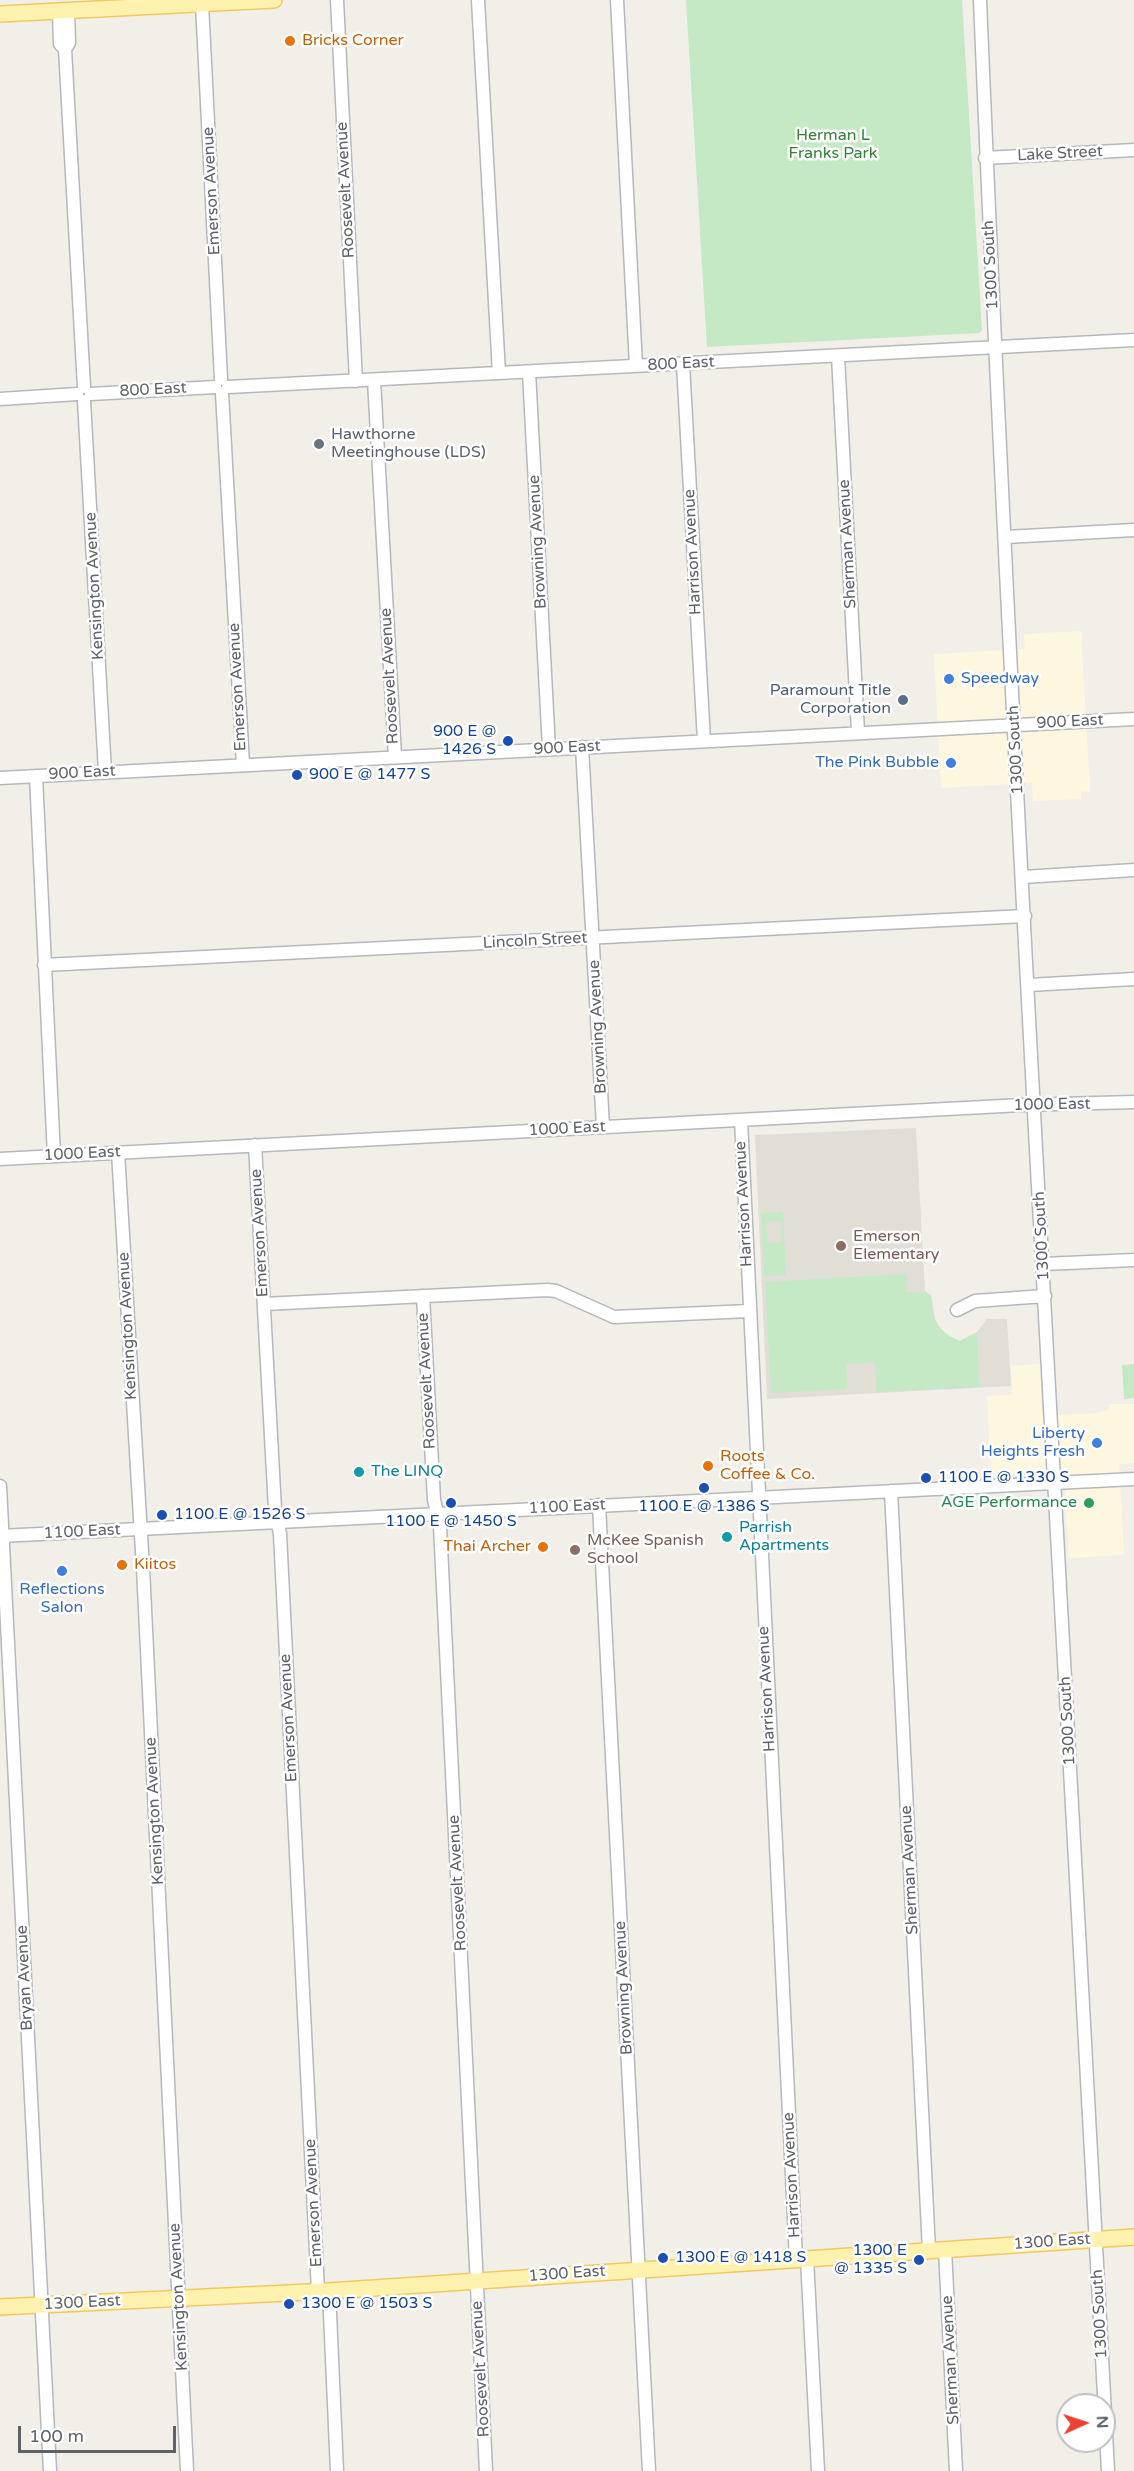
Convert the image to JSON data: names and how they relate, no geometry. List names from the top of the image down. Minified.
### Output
{"streets":{"main road":["1300 East"],"street":["Lake Street","Roosevelt Avenue","Emerson Avenue","1300 South","800 East","Browning Avenue","Sherman Avenue","Harrison Avenue","Kensington Avenue","900 East","Lincoln Street","1000 East","1100 East","Bryan Avenue"]},"crossings":[["Lake Street","1300 South"],["Roosevelt Avenue","800 East"],["Roosevelt Avenue","900 East"],["Roosevelt Avenue","1100 East"],["Roosevelt Avenue","1300 East"],["Emerson Avenue","800 East"],["Emerson Avenue","900 East"],["Emerson Avenue","1000 East"],["Emerson Avenue","1100 East"],["Emerson Avenue","1300 East"],["1300 South","800 East"],["1300 South","900 East"],["1300 South","Lincoln Street"],["1300 South","1000 East"],["1300 South","1100 East"],["1300 South","1300 East"],["800 East","Browning Avenue"],["800 East","Sherman Avenue"],["800 East","Harrison Avenue"],["800 East","Kensington Avenue"],["Browning Avenue","900 East"],["Browning Avenue","Lincoln Street"],["Browning Avenue","1000 East"],["Browning Avenue","1100 East"],["Browning Avenue","1300 East"],["Sherman Avenue","900 East"],["Sherman Avenue","1100 East"],["Sherman Avenue","1300 East"],["Harrison Avenue","900 East"],["Harrison Avenue","1000 East"],["Harrison Avenue","1100 East"],["Harrison Avenue","1300 East"],["Kensington Avenue","900 East"],["Kensington Avenue","1000 East"],["Kensington Avenue","1100 East"],["Kensington Avenue","1300 East"],["1100 East","Bryan Avenue"],["Bryan Avenue","1300 East"]],"parks":["Herman L Franks Park"],"places":["Bricks Corner","Hawthorne Meetinghouse (LDS)","Speedway","Paramount Title Corporation","900 E @ 1426 S","The Pink Bubble","900 E @ 1477 S","Emerson Elementary","Liberty Heights Fresh","Roots Coffee & Co.","The LINQ","1100 E @ 1330 S","1100 E @ 1386 S","1100 E @ 1450 S","AGE Performance","1100 E @ 1526 S","Parrish Apartments","Thai Archer","McKee Spanish School","Kiitos","Reflections Salon","1300 E @ 1418 S","1300 E @ 1335 S","1300 E @ 1503 S"],"scale_bar":"100 m","north":"right"}
